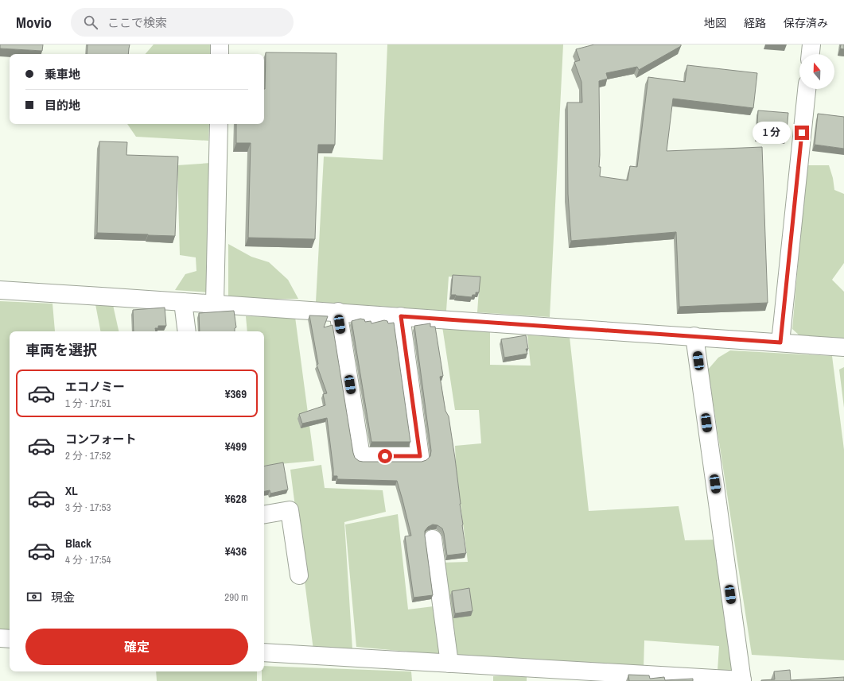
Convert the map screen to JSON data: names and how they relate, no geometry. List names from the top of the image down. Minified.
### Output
{"north":"top","page":{"header":"Movio","search":"ここで検索","nav":["地図","経路","保存済み"],"banner":["乗車地","目的地"],"bubble":"1 分","heading":"車両を選択","list":[{"name":"エコノミー","note":"1 分 · 17:51","value":"¥369"},{"name":"コンフォート","note":"2 分 · 17:52","value":"¥499"},{"name":"XL","note":"3 分 · 17:53","value":"¥628"},{"name":"Black","note":"4 分 · 17:54","value":"¥436"}],"pay":["現金","290 m"],"buttons":"確定"}}
